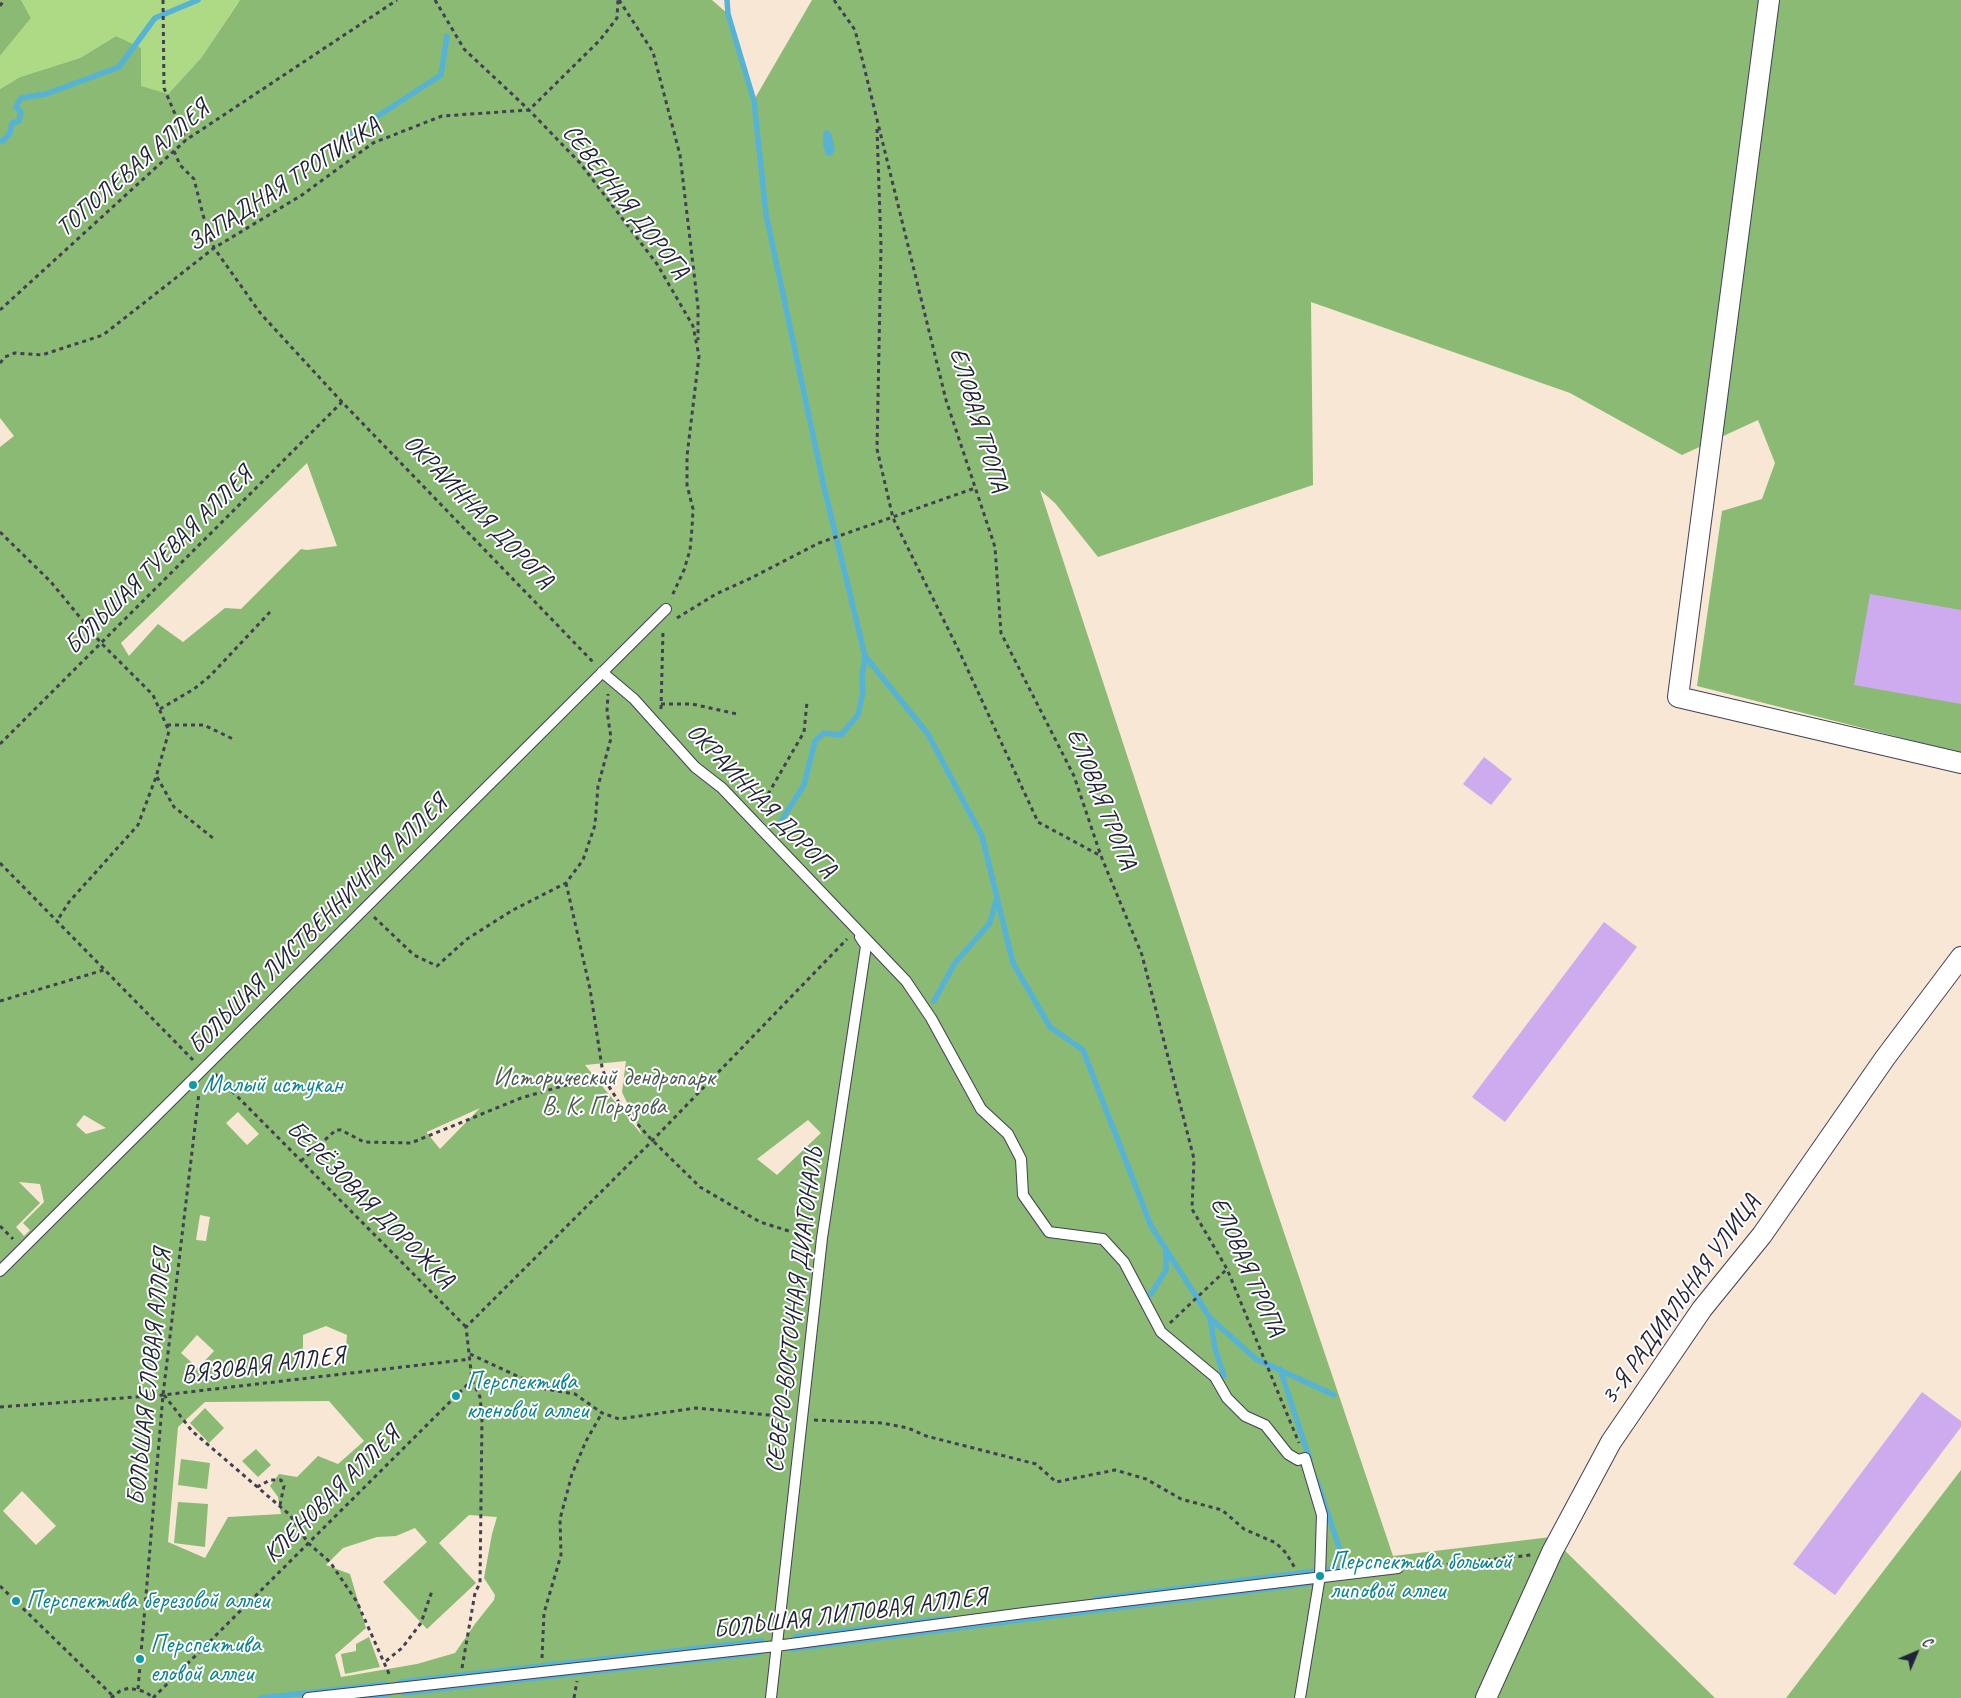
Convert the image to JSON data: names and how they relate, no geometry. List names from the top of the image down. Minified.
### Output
{"streets":{"street":["3-Я РАДИАЛЬНАЯ УЛИЦА"],"lane":["ОКРАИННАЯ ДОРОГА","БОЛЬШАЯ ЛИСТВЕННИЧНАЯ АЛЛЕЯ","СЕВЕРО-ВОСТОЧНАЯ ДИАГОНАЛЬ","БОЛЬШАЯ ЛИПОВАЯ АЛЛЕЯ"],"path":["ТОПОЛЕВАЯ АЛЛЕЯ","ЗАПАДНАЯ ТРОПИНКА","СЕВЕРНАЯ ДОРОГА","ЕЛОВАЯ ТРОПА","БОЛЬШАЯ ТУЕВАЯ АЛЛЕЯ","БЕРЁЗОВАЯ ДОРОЖКА","ВЯЗОВАЯ АЛЛЕЯ","БОЛЬШАЯ ЕЛОВАЯ АЛЛЕЯ","КЛЕНОВАЯ АЛЛЕЯ"]},"crossings":[["ТОПОЛЕВАЯ АЛЛЕЯ","ОКРАИННАЯ ДОРОГА"],["ЗАПАДНАЯ ТРОПИНКА","СЕВЕРНАЯ ДОРОГА"],["ЗАПАДНАЯ ТРОПИНКА","ОКРАИННАЯ ДОРОГА"],["СЕВЕРНАЯ ДОРОГА","ОКРАИННАЯ ДОРОГА"],["СЕВЕРНАЯ ДОРОГА","БОЛЬШАЯ ЛИСТВЕННИЧНАЯ АЛЛЕЯ"],["ЕЛОВАЯ ТРОПА","ОКРАИННАЯ ДОРОГА"],["ОКРАИННАЯ ДОРОГА","БОЛЬШАЯ ТУЕВАЯ АЛЛЕЯ"],["ОКРАИННАЯ ДОРОГА","БОЛЬШАЯ ЛИСТВЕННИЧНАЯ АЛЛЕЯ"],["ОКРАИННАЯ ДОРОГА","СЕВЕРО-ВОСТОЧНАЯ ДИАГОНАЛЬ"],["БОЛЬШАЯ ЛИСТВЕННИЧНАЯ АЛЛЕЯ","БЕРЁЗОВАЯ ДОРОЖКА"],["БОЛЬШАЯ ЛИСТВЕННИЧНАЯ АЛЛЕЯ","БОЛЬШАЯ ЕЛОВАЯ АЛЛЕЯ"],["БЕРЁЗОВАЯ ДОРОЖКА","БОЛЬШАЯ ЕЛОВАЯ АЛЛЕЯ"],["СЕВЕРО-ВОСТОЧНАЯ ДИАГОНАЛЬ","БОЛЬШАЯ ЛИПОВАЯ АЛЛЕЯ"],["ВЯЗОВАЯ АЛЛЕЯ","БОЛЬШАЯ ЕЛОВАЯ АЛЛЕЯ"]],"parks":["Исторический дендропарк В. К. Порозова"],"places":["Малый истукан","Перспектива кленовой аллеи","Перспектива большой липовой аллеи","Перспектива березовой аллеи","Перспектива еловой аллеи"],"north":"top right"}
